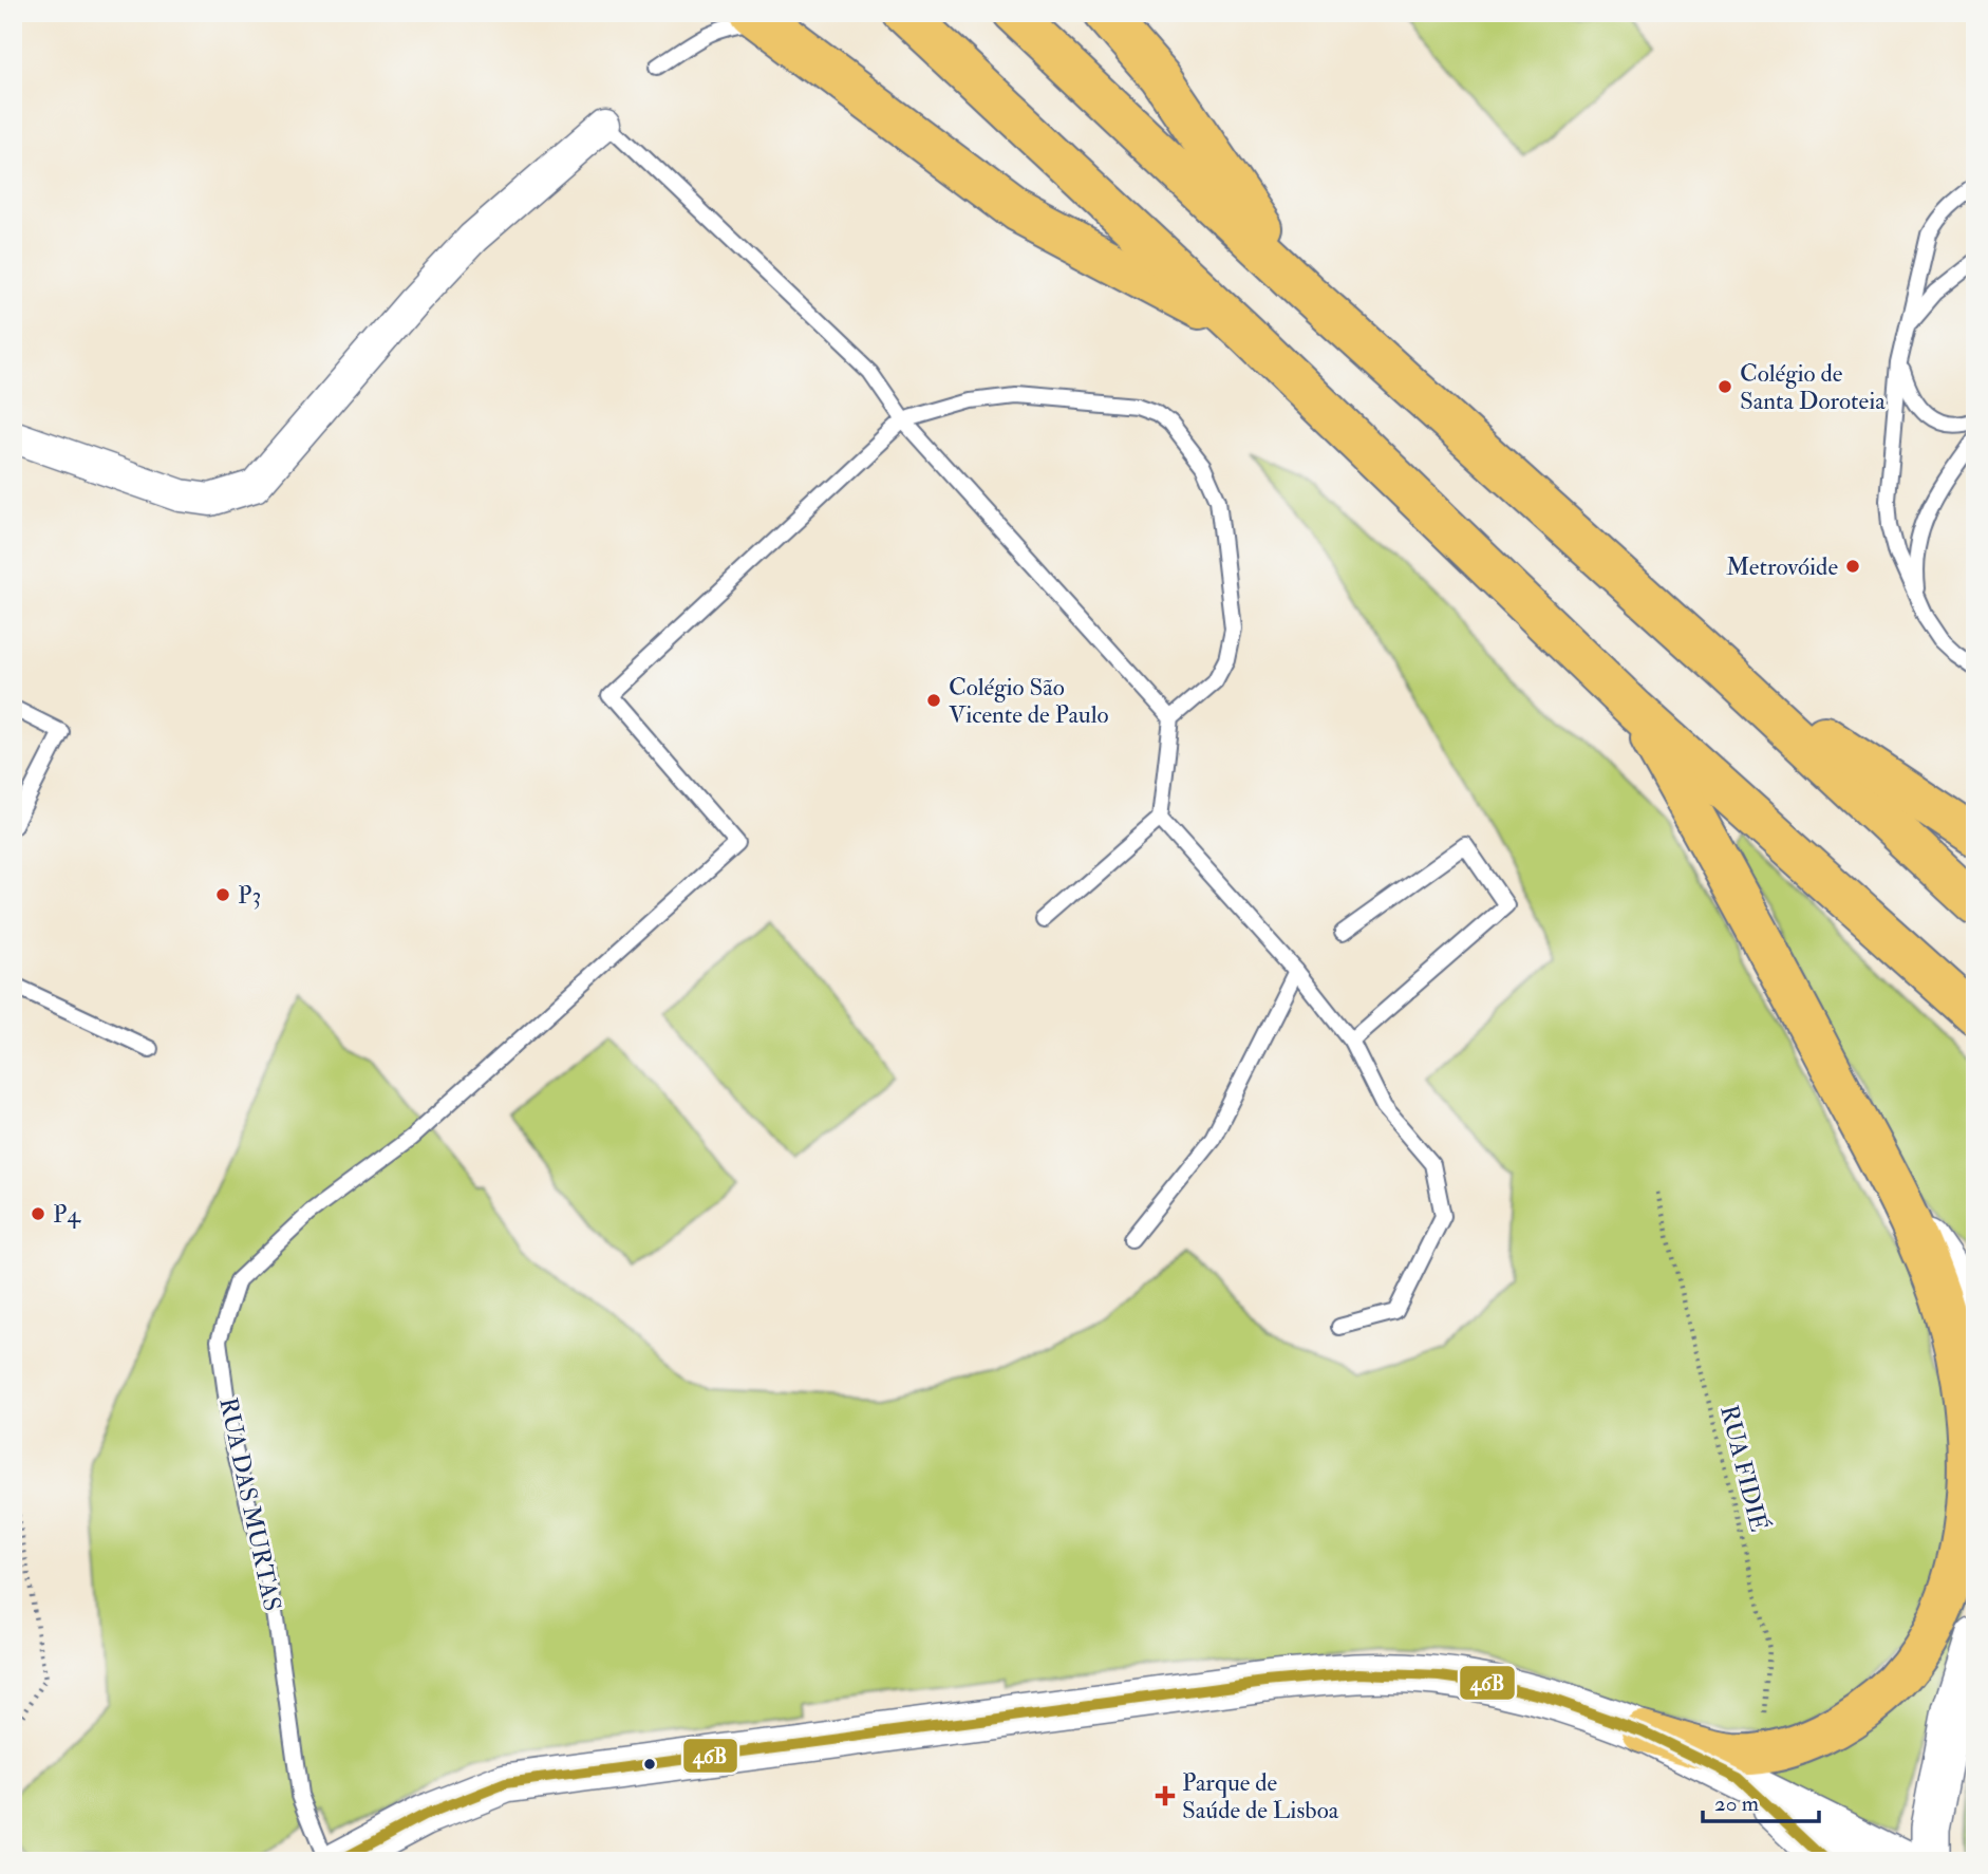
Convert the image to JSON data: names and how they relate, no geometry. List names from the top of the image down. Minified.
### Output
{"streets":{"lane":["RUA DAS MURTAS"],"path":["RUA FIDIÉ"]},"places":{"other":["Colégio de Santa Doroteia","Metrovóide","Colégio São Vicente de Paulo","P3","P4"],"health":["Parque de Saúde de Lisboa"]},"lines":["transit line 46B"],"scale_bar":"20 m"}
